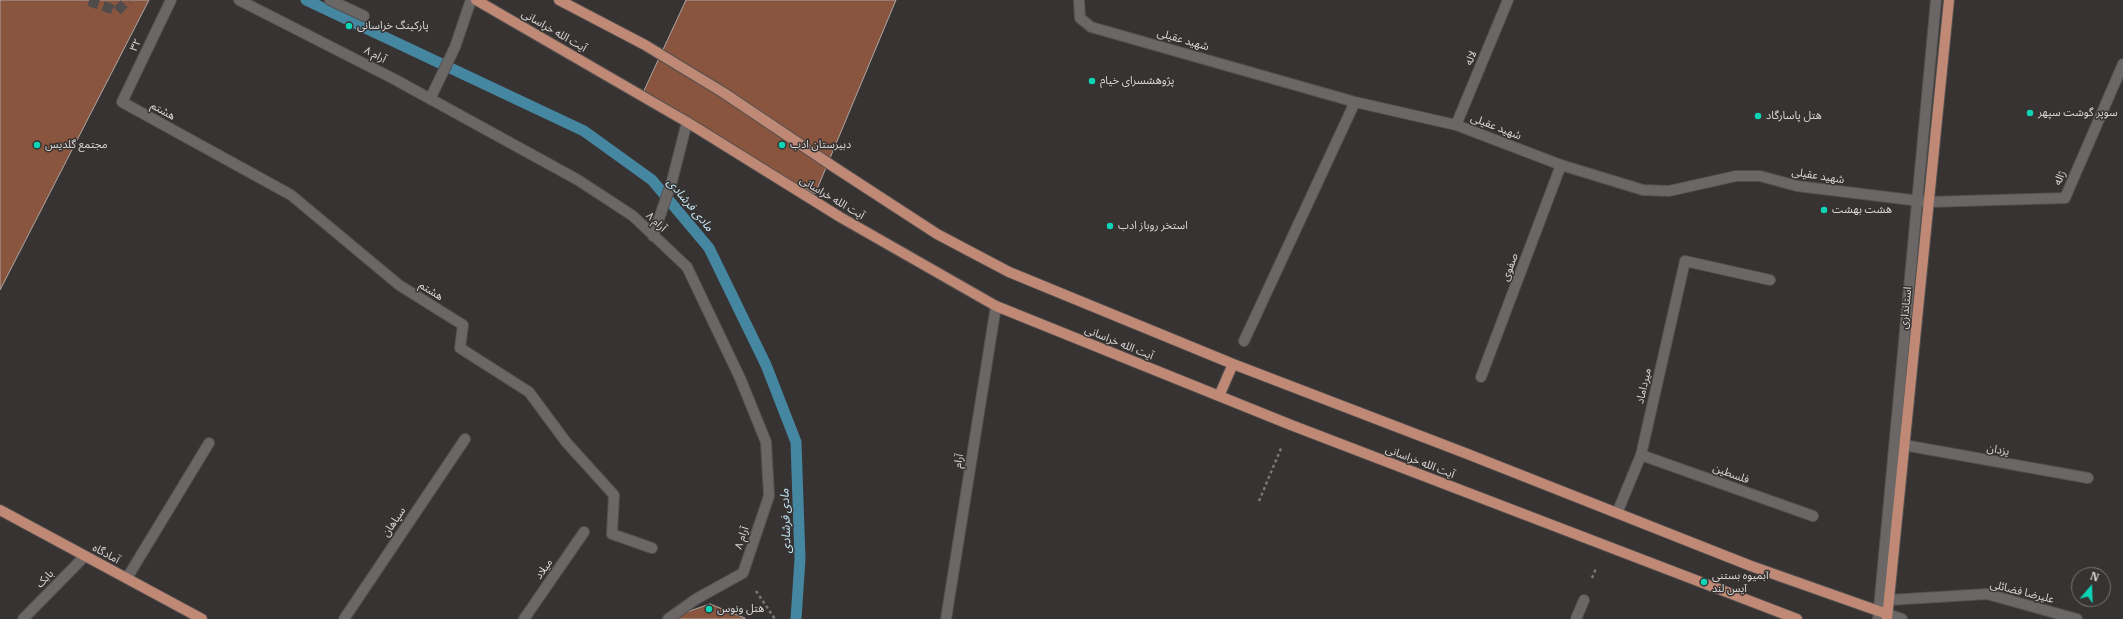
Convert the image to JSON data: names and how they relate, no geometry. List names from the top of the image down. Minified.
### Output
{"streets":{"main road":["آیت الله خراسانی","استانداری","آمادگاه"],"street":["شهید عقیلی","۳۲","۸ آرام","لاله","هشتم","ژاله","صفوی","میرداماد","یزدان","آرام","فلسطین","سپاهان","میلاد","بابک","علیرضا فضائلی"]},"crossings":[["آیت الله خراسانی","آرام"],["شهید عقیلی","لاله"],["شهید عقیلی","ژاله"],["شهید عقیلی","صفوی"],["شهید عقیلی","استانداری"],["۳۲","هشتم"],["ژاله","استانداری"],["استانداری","یزدان"],["استانداری","علیرضا فضائلی"],["میرداماد","فلسطین"],["آمادگاه","بابک"]],"water":["مادی فرشادی"],"places":["پارکینگ خراسانی","پژوهشسرای خیام","سوپر گوشت سپهر","هتل پاسارگاد","مجتمع گلدیس","دبیرستان ادب","هشت بهشت","استخر روباز ادب","آبمیوه بستنی آیس لند","هتل ونوس"],"north":"top"}
